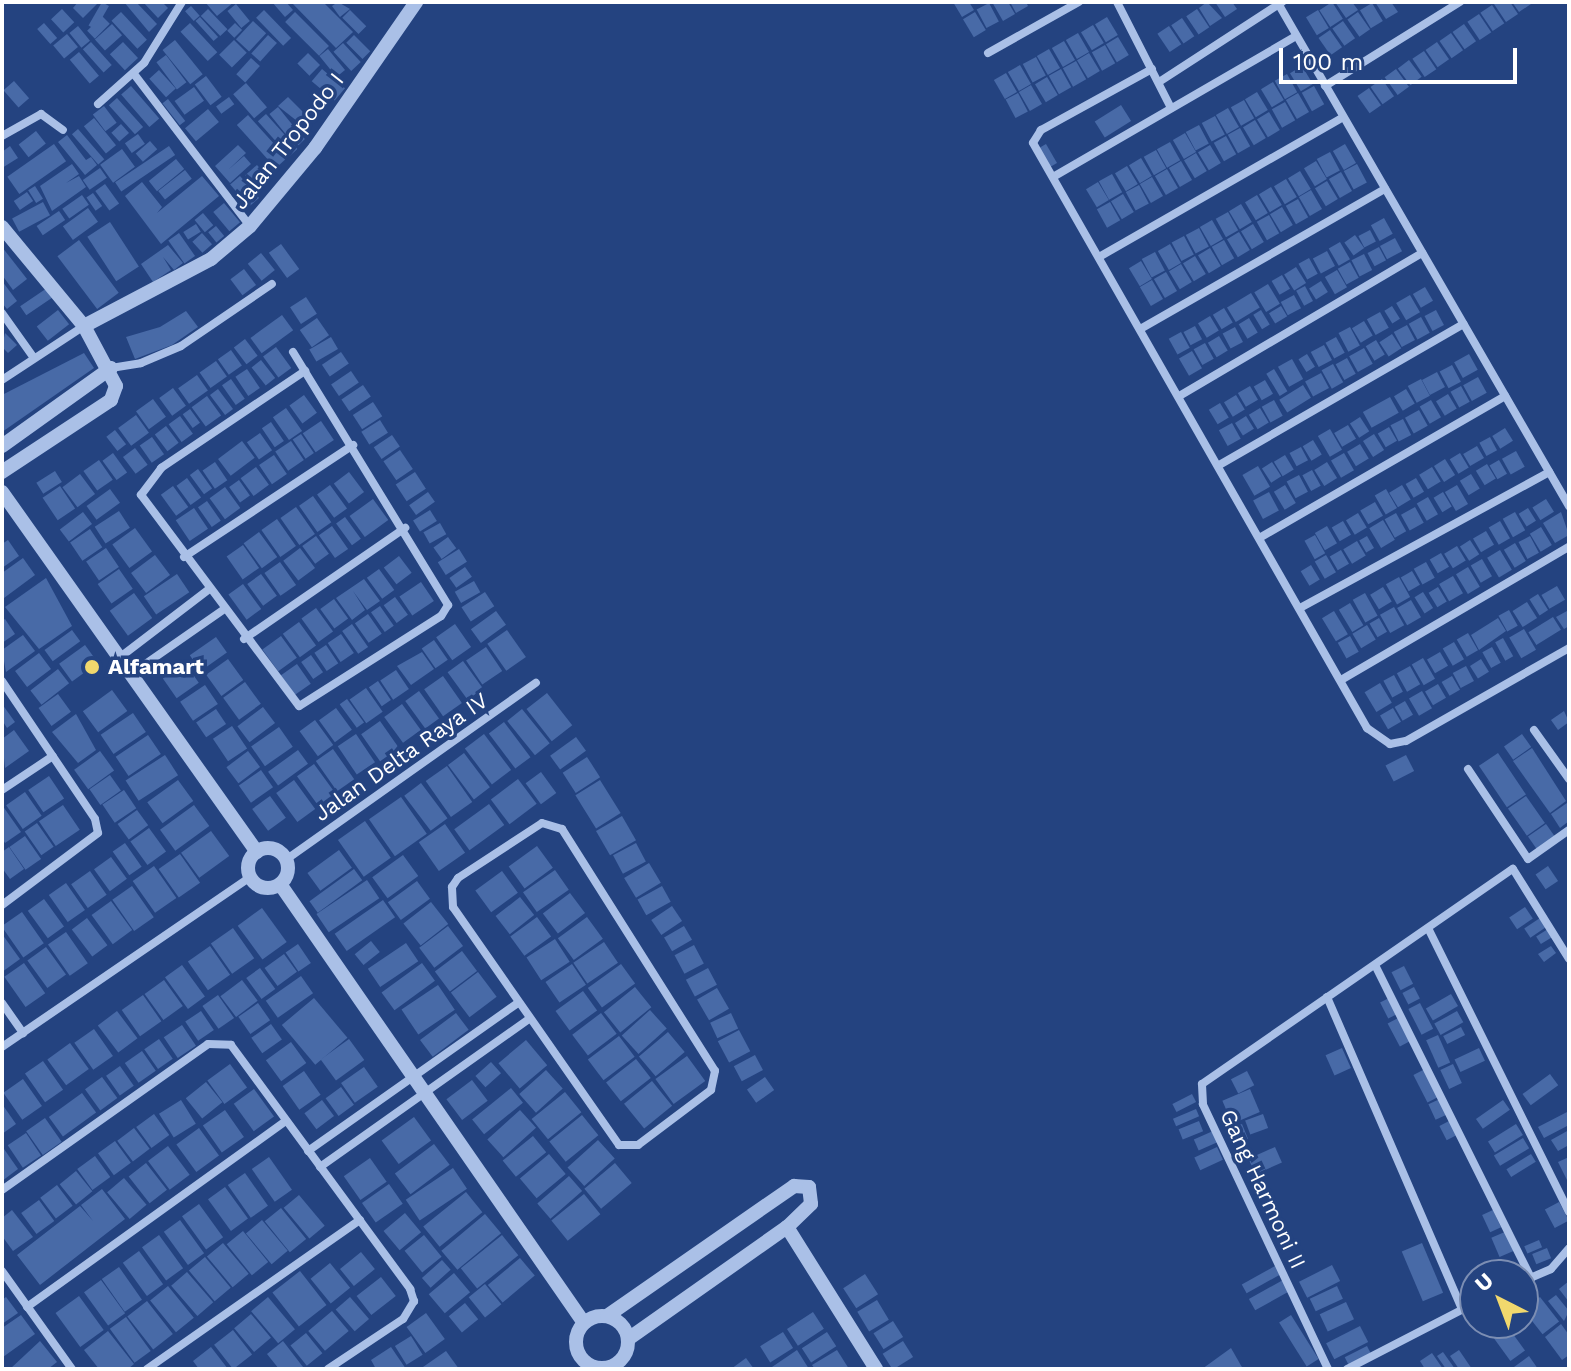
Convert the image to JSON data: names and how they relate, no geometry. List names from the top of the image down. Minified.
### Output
{"streets":{"street":["Jalan Tropodo I","Jalan Delta Raya IV","Gang Harmoni II"]},"places":["Alfamart"],"scale_bar":"100 m","north":"top left"}
